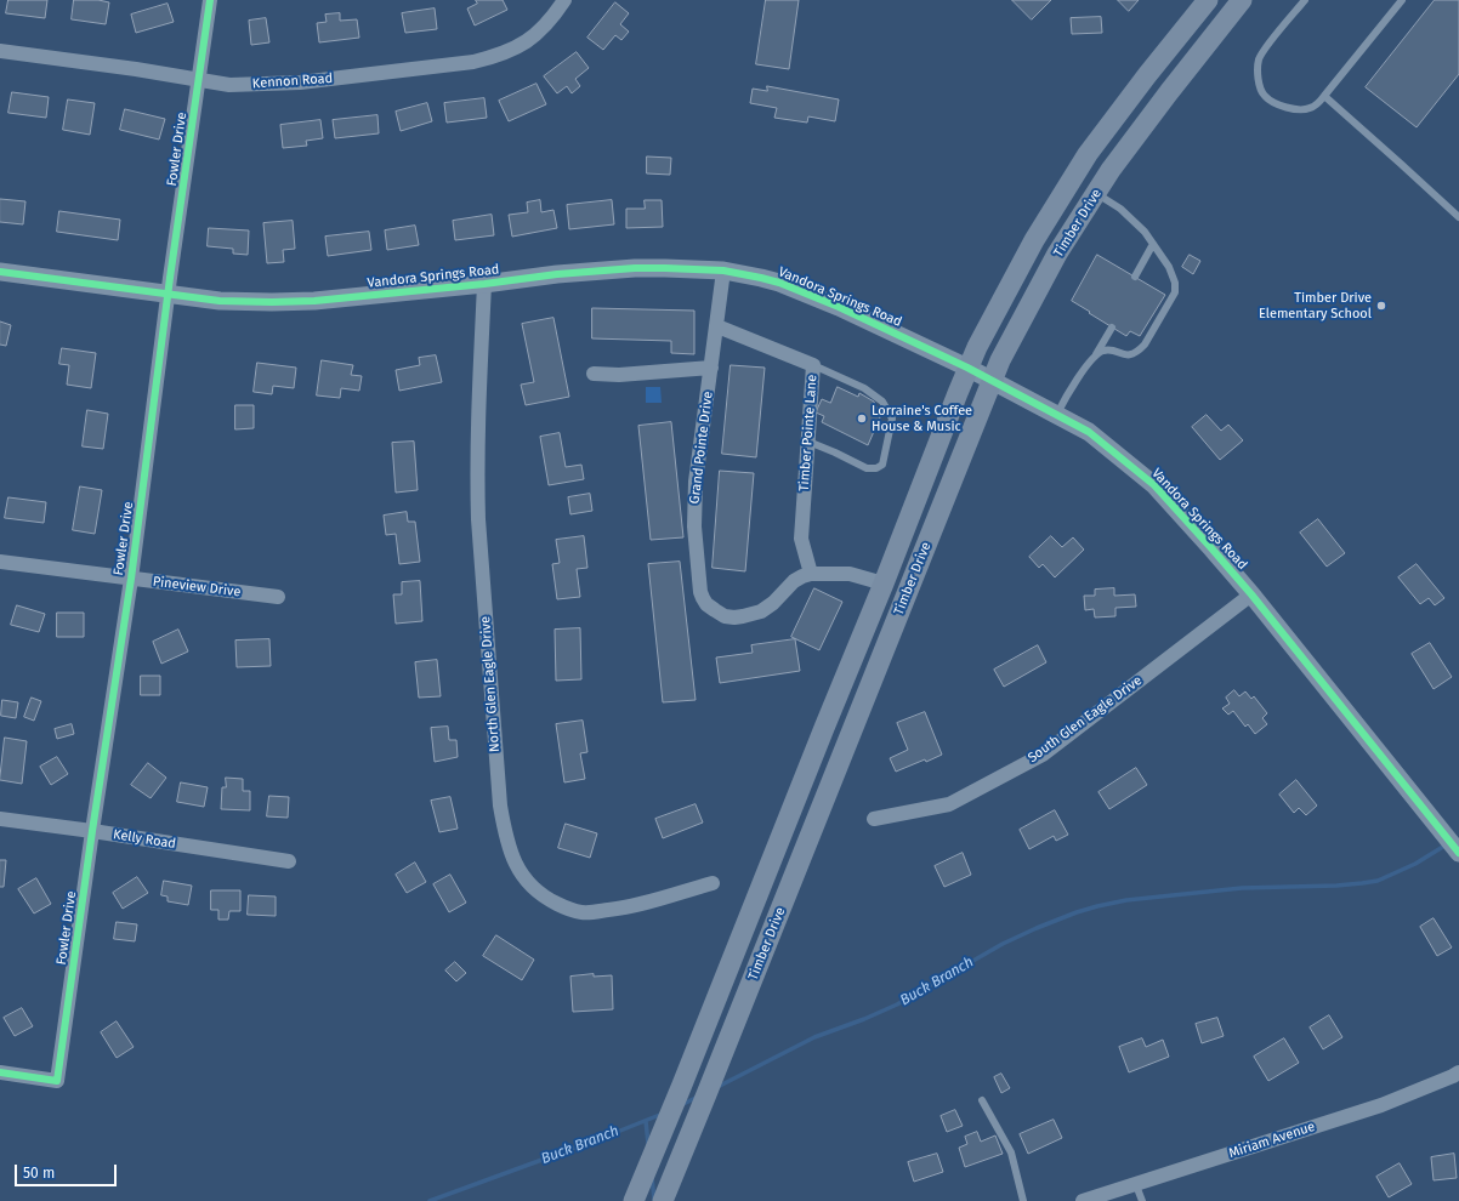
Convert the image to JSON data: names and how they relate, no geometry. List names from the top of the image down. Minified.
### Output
{"streets":{"main road":["Timber Drive"],"street":["Kennon Road","Fowler Drive","Vandora Springs Road","Timber Pointe Lane","Grand Pointe Drive","Pineview Drive","North Glen Eagle Drive","South Glen Eagle Drive","Kelly Road","Miriam Avenue"]},"crossings":[["Kennon Road","Fowler Drive"],["Fowler Drive","Vandora Springs Road"],["Fowler Drive","Pineview Drive"],["Fowler Drive","Kelly Road"],["Timber Drive","Vandora Springs Road"],["Vandora Springs Road","Grand Pointe Drive"],["Vandora Springs Road","North Glen Eagle Drive"],["Vandora Springs Road","South Glen Eagle Drive"],["Timber Pointe Lane","Grand Pointe Drive"]],"water":["Buck Branch"],"places":["Timber Drive Elementary School","Lorraine's Coffee House & Music"],"scale_bar":"50 m"}
